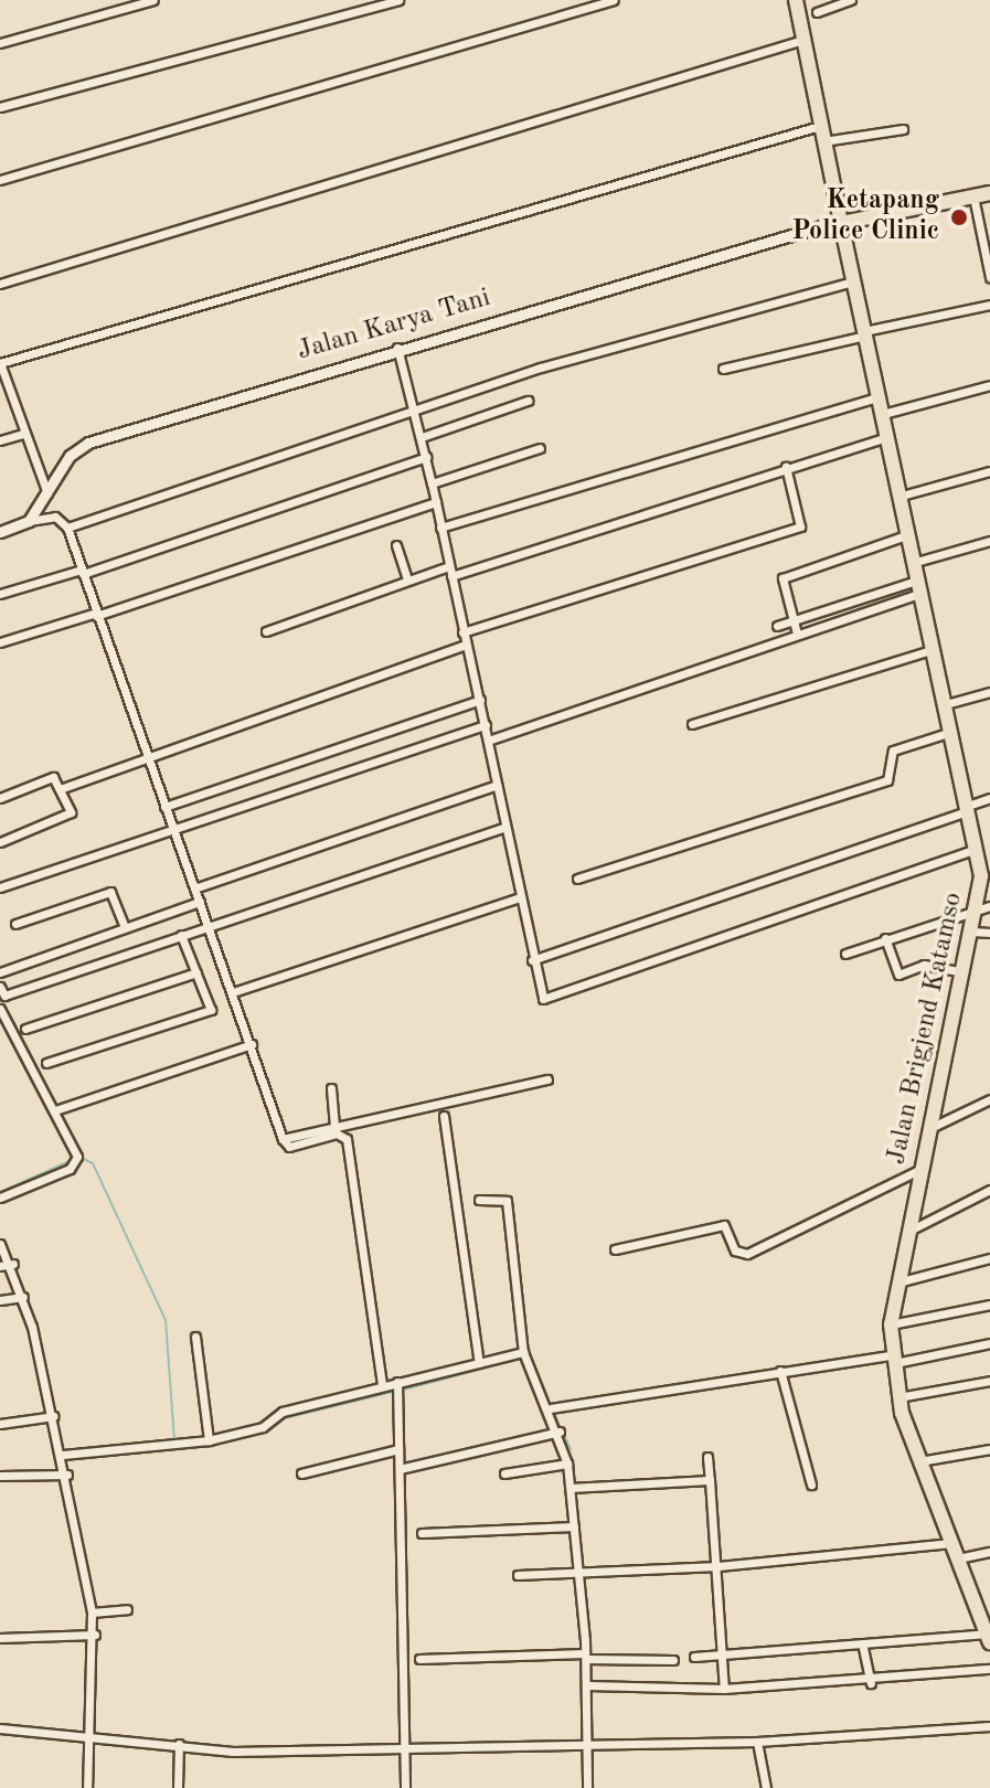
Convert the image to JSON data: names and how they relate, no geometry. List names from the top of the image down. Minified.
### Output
{"streets":{"main road":["Jalan Brigjend Katamso"],"street":["Jalan Karya Tani"]},"crossings":[["Jalan Karya Tani","Jalan Brigjend Katamso"]],"places":["Ketapang Police Clinic"]}
